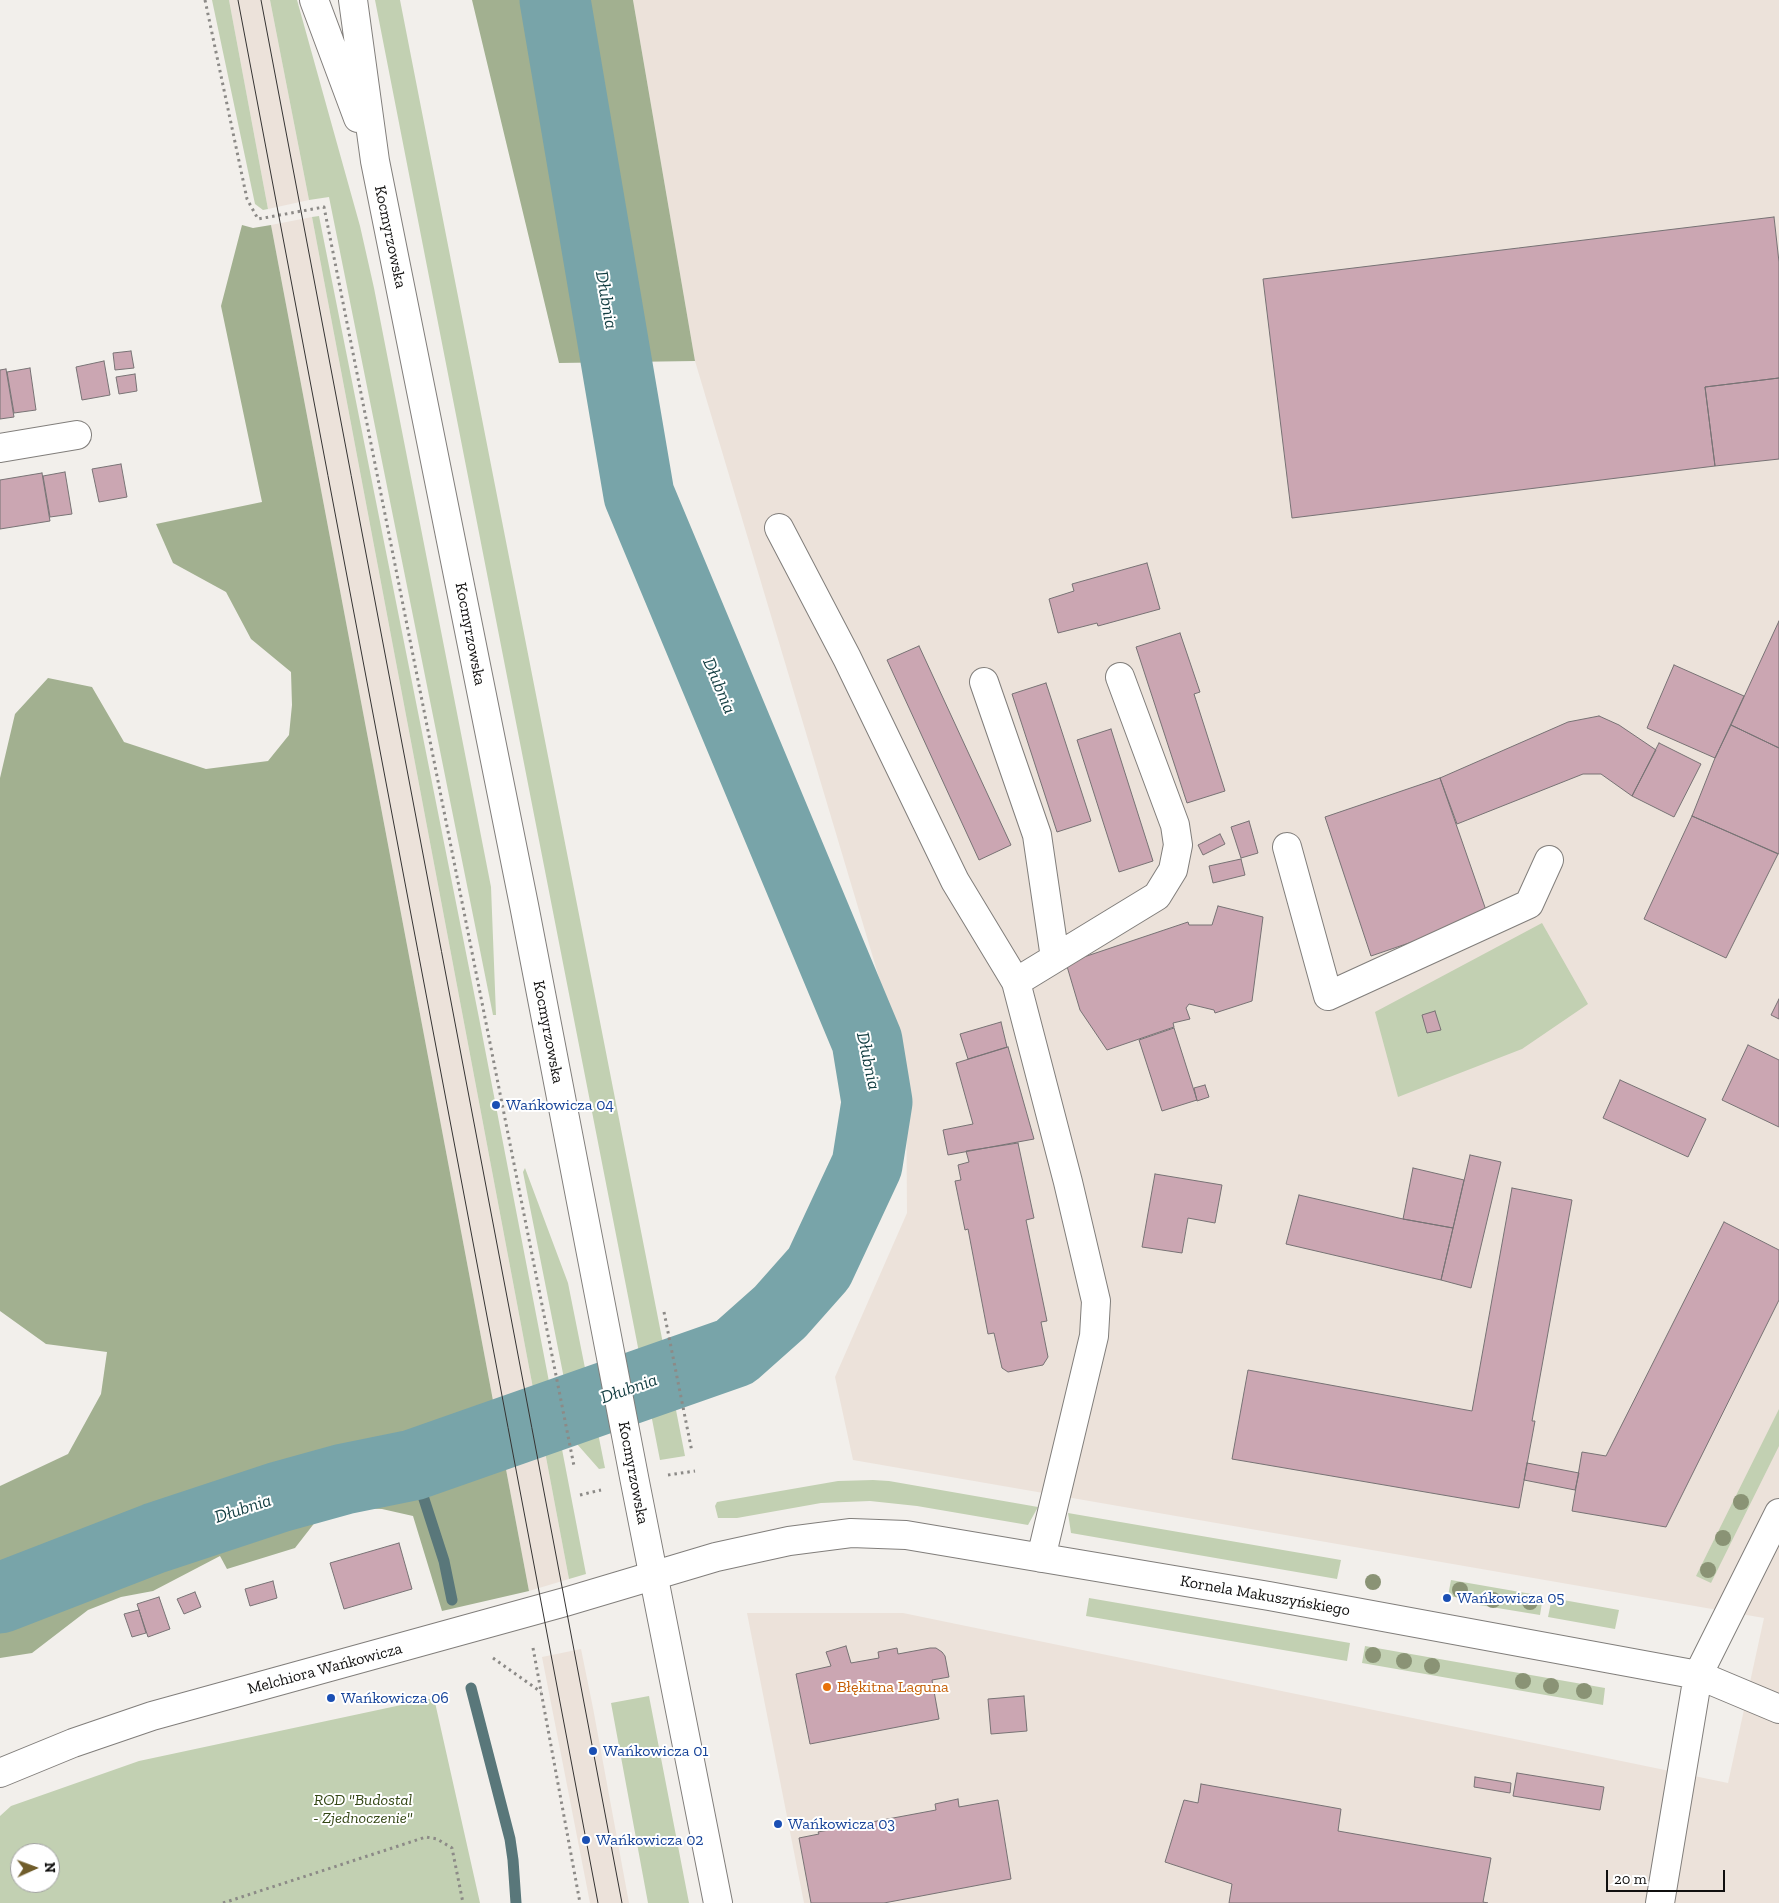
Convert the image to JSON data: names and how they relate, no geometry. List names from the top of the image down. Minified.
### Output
{"streets":{"main road":["Kocmyrzowska","Kornela Makuszyńskiego","Melchiora Wańkowicza"]},"crossings":[["Kocmyrzowska","Kornela Makuszyńskiego"],["Kocmyrzowska","Melchiora Wańkowicza"],["Kornela Makuszyńskiego","Melchiora Wańkowicza"]],"water":["Dłubnia"],"parks":["ROD \"Budostal - Zjednoczenie\""],"places":["Wańkowicza 04","Wańkowicza 05","Błękitna Laguna","Wańkowicza 06","Wańkowicza 01","Wańkowicza 03","Wańkowicza 02"],"scale_bar":"20 m","north":"right"}
